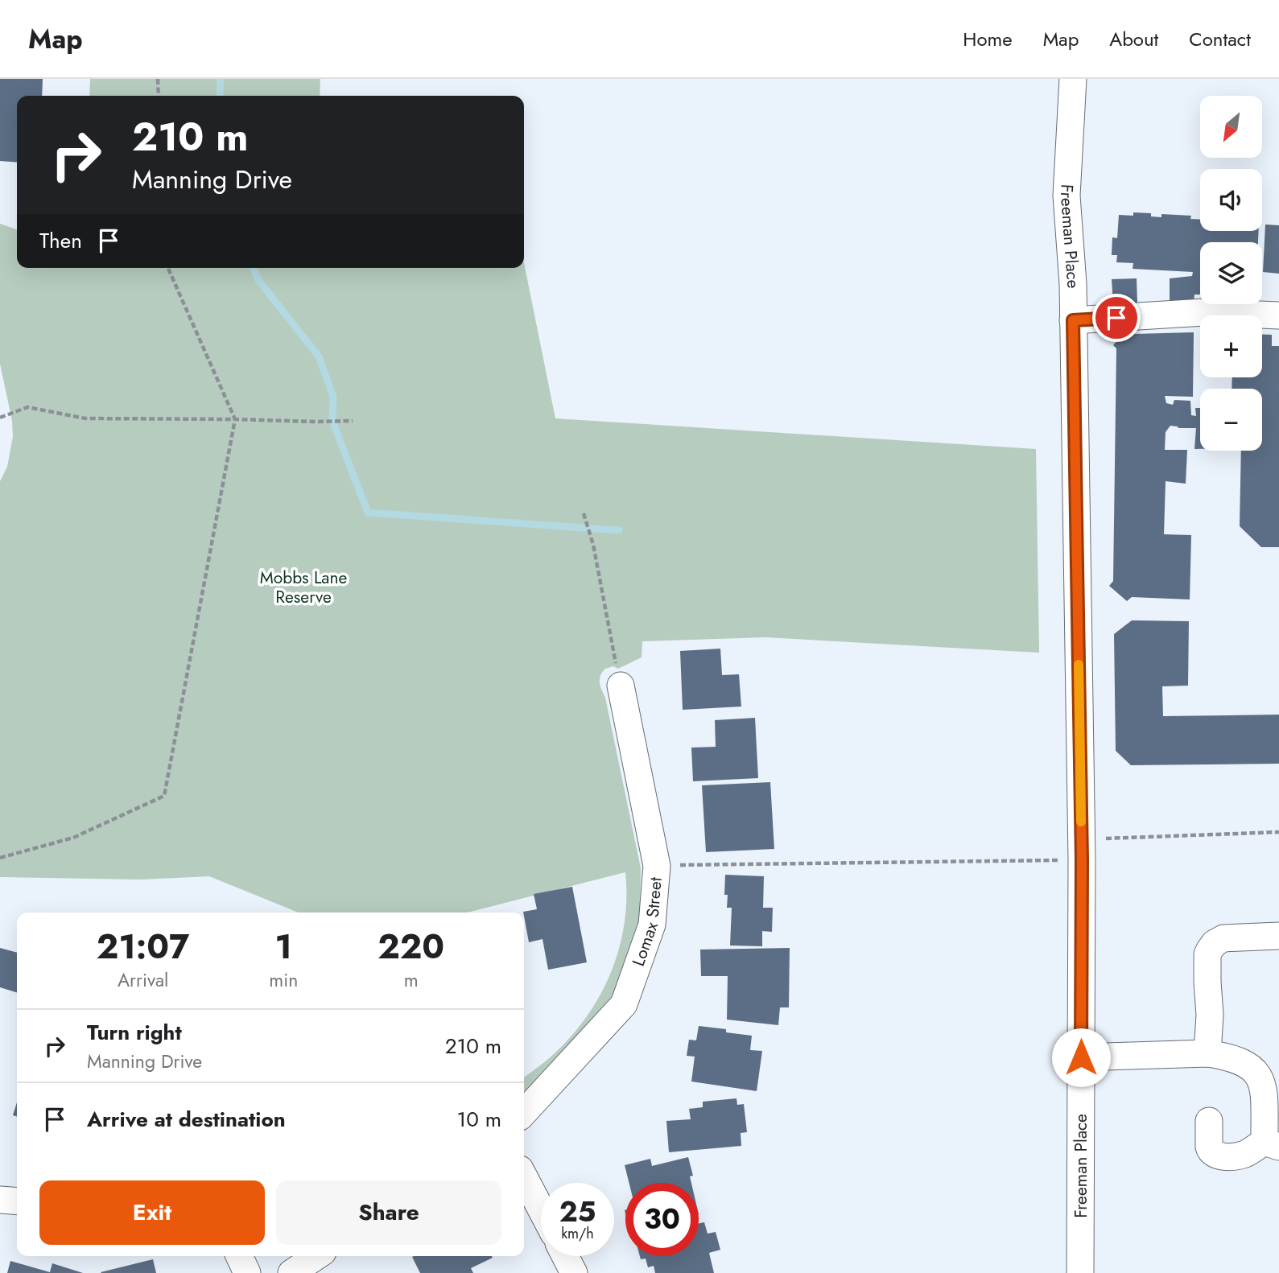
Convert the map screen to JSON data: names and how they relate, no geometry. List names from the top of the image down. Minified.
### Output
{"streets":{"street":["Freeman Place","Lomax Street"]},"parks":["Mobbs Lane Reserve"],"north":"bottom left","page":{"header":"Map","nav":["Home","Map","About","Contact"],"map_buttons":["+","−"],"turn":["210 m","Manning Drive"],"then":"Then","eta":["21:07","Arrival","1","min","220","m"],"list":[{"name":"Turn right","note":"Manning Drive","value":"210 m"},{"name":"Arrive at destination","value":"10 m"}],"buttons":["Exit","Share"],"speed":"25 km/h","limit":"30"}}
